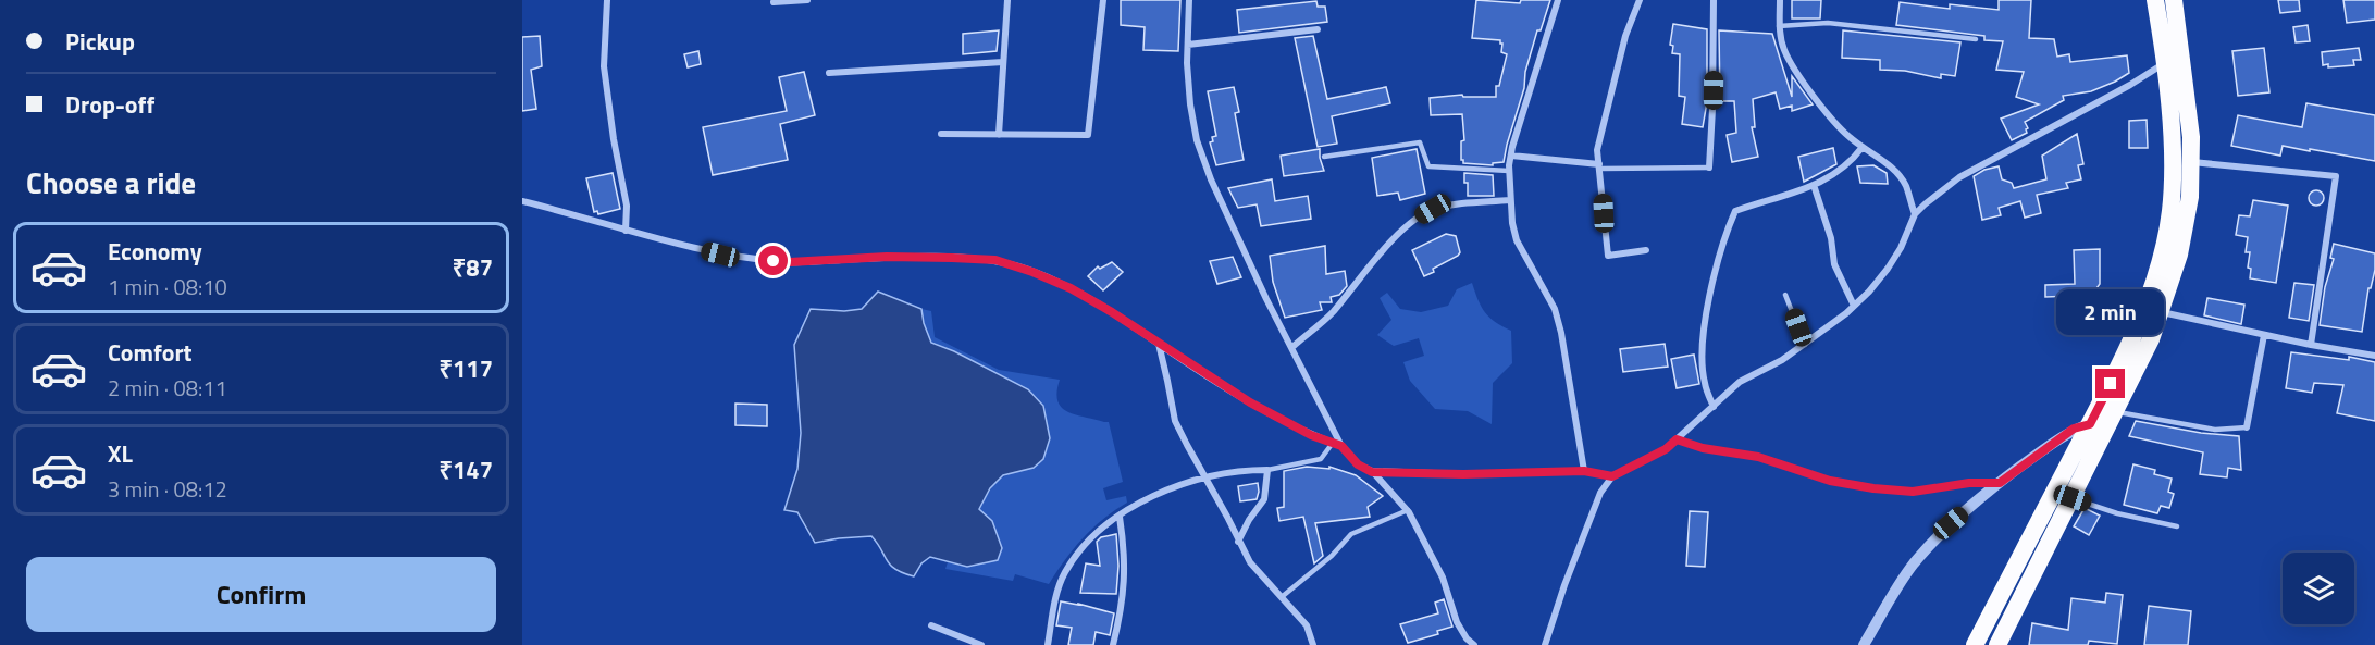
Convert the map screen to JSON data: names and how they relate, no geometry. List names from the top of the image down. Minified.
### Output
{"page":{"banner":["Pickup","Drop-off"],"heading":"Choose a ride","list":[{"name":"Economy","note":"1 min · 08:10","value":"₹87"},{"name":"Comfort","note":"2 min · 08:11","value":"₹117"},{"name":"XL","note":"3 min · 08:12","value":"₹147"}],"bubble":"2 min","buttons":"Confirm"}}
